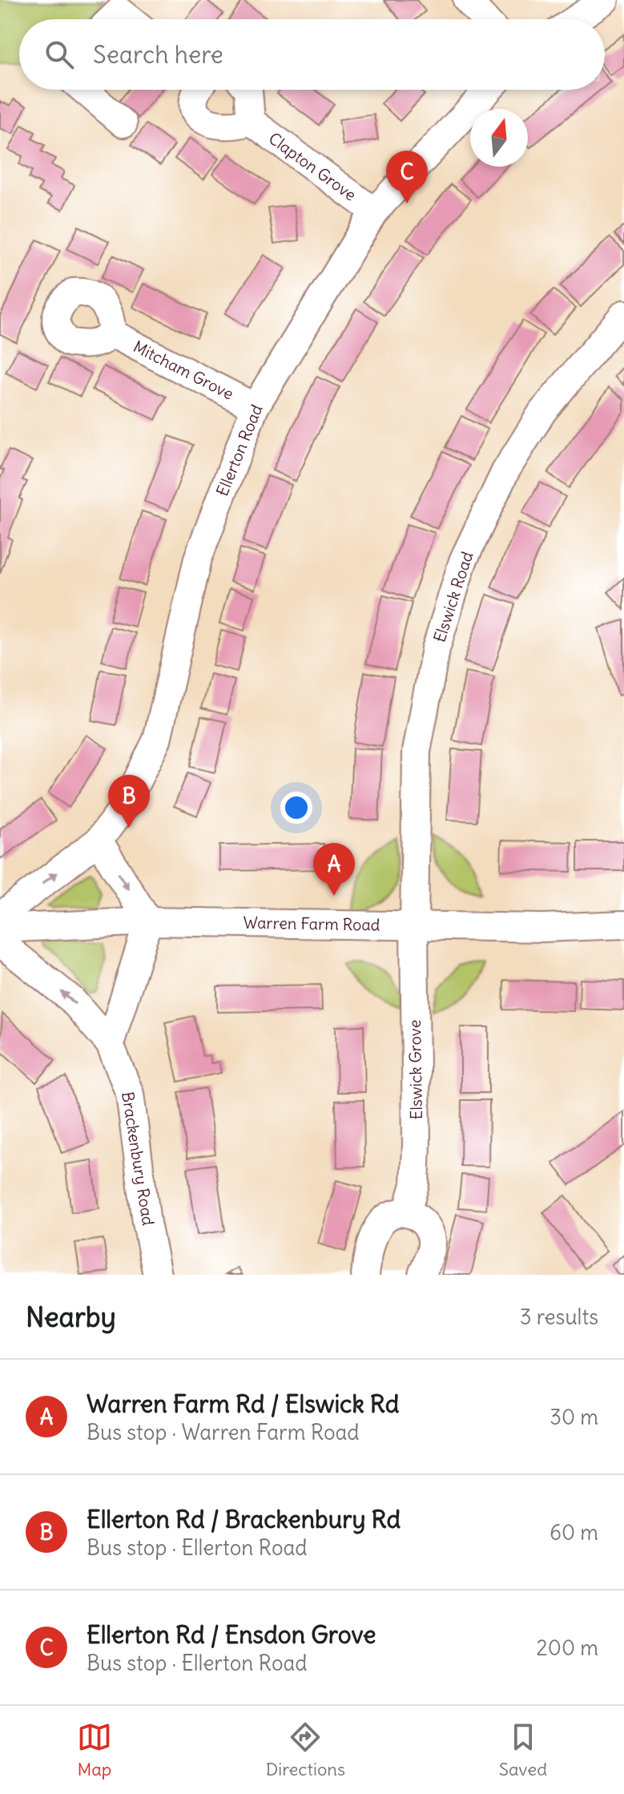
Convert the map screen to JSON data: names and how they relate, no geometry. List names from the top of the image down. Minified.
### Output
{"streets":{"street":["Clapton Grove","Mitcham Grove","Ellerton Road","Elswick Road","Warren Farm Road","Elswick Grove","Brackenbury Road"]},"crossings":[["Clapton Grove","Ellerton Road"],["Mitcham Grove","Ellerton Road"],["Elswick Road","Warren Farm Road"],["Elswick Road","Elswick Grove"],["Warren Farm Road","Elswick Grove"]],"north":"top","page":{"search":"Search here","pins":["C","B","A"],"heading":["Nearby","3 results"],"list":[{"mark":"A","name":"Warren Farm Rd / Elswick Rd","note":"Bus stop · Warren Farm Road","value":"30 m"},{"mark":"B","name":"Ellerton Rd / Brackenbury Rd","note":"Bus stop · Ellerton Road","value":"60 m"},{"mark":"C","name":"Ellerton Rd / Ensdon Grove","note":"Bus stop · Ellerton Road","value":"200 m"}],"nav":["Map","Directions","Saved"]}}
